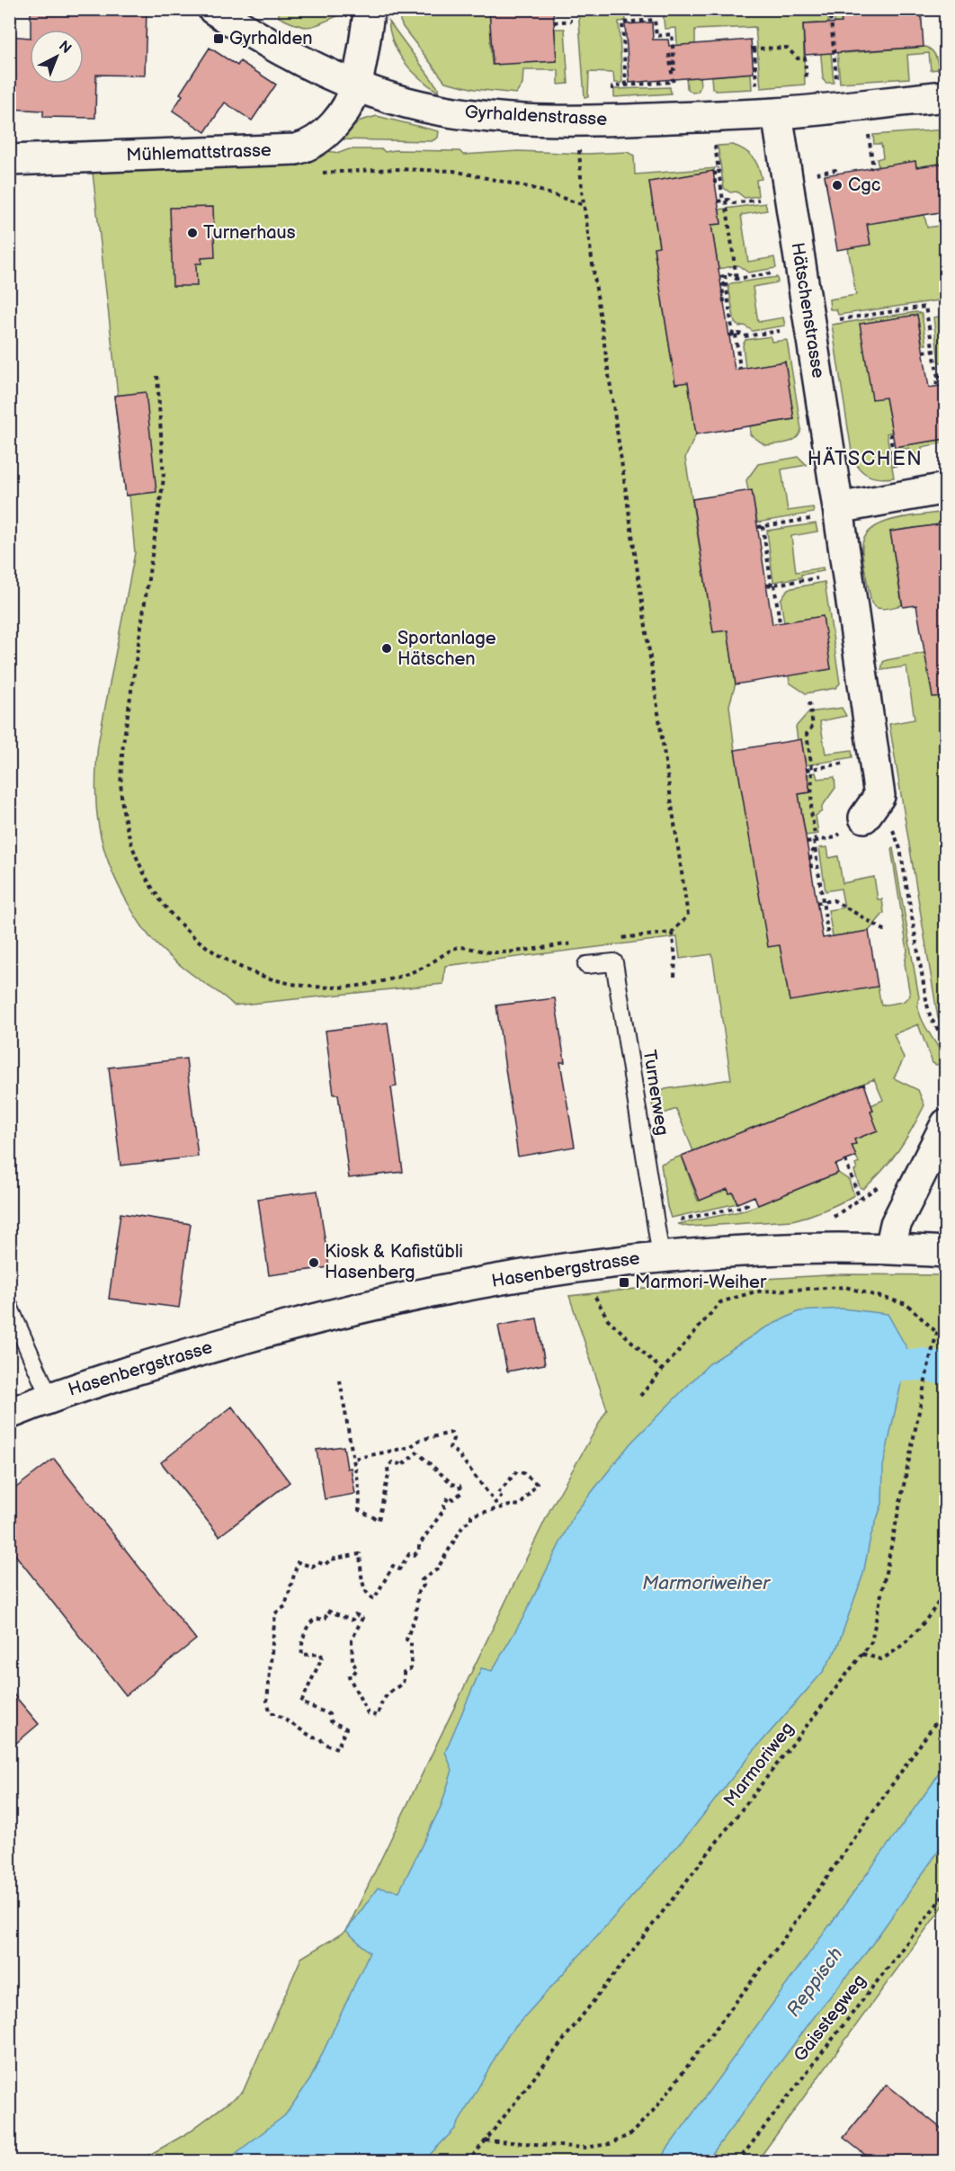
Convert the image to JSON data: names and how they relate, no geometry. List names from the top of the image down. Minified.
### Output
{"streets":{"street":["Gyrhaldenstrasse","Mühlemattstrasse","Hätschenstrasse","Hasenbergstrasse"],"lane":["Turnerweg"],"path":["Marmoriweg","Gaisstegweg"]},"crossings":[["Gyrhaldenstrasse","Mühlemattstrasse"],["Gyrhaldenstrasse","Hätschenstrasse"],["Turnerweg","Hasenbergstrasse"]],"districts":["HÄTSCHEN"],"water":["Marmoriweiher","Reppisch"],"places":{"transit":["Gyrhalden","Marmori-Weiher"],"other":["Cgc","Turnerhaus","Sportanlage Hätschen","Kiosk & Kafistübli Hasenberg"]},"north":"top right"}
